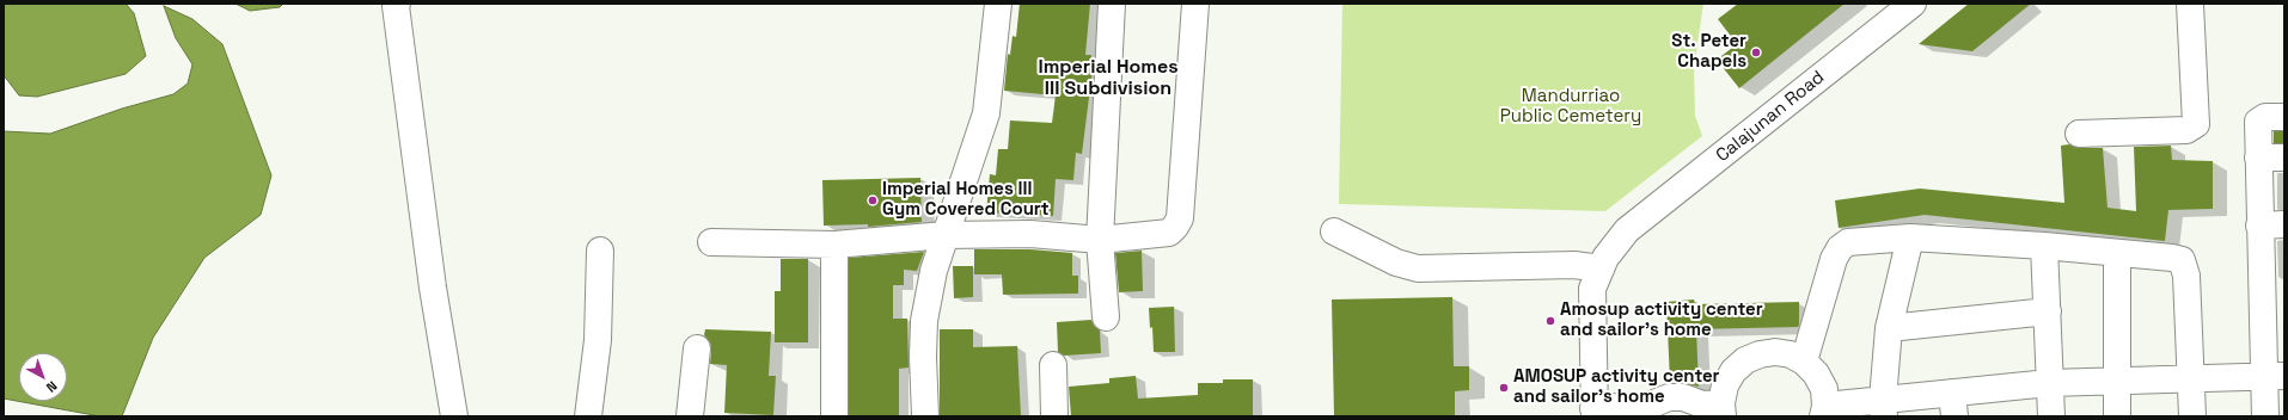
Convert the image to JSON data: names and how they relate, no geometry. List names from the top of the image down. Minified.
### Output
{"streets":{"street":["Calajunan Road"]},"districts":["Imperial Homes III Subdivision"],"parks":["Mandurriao Public Cemetery"],"places":["St. Peter Chapels","Imperial Homes III Gym Covered Court","Amosup activity center and sailor's home","AMOSUP activity center and sailor's home"],"north":"bottom right"}
